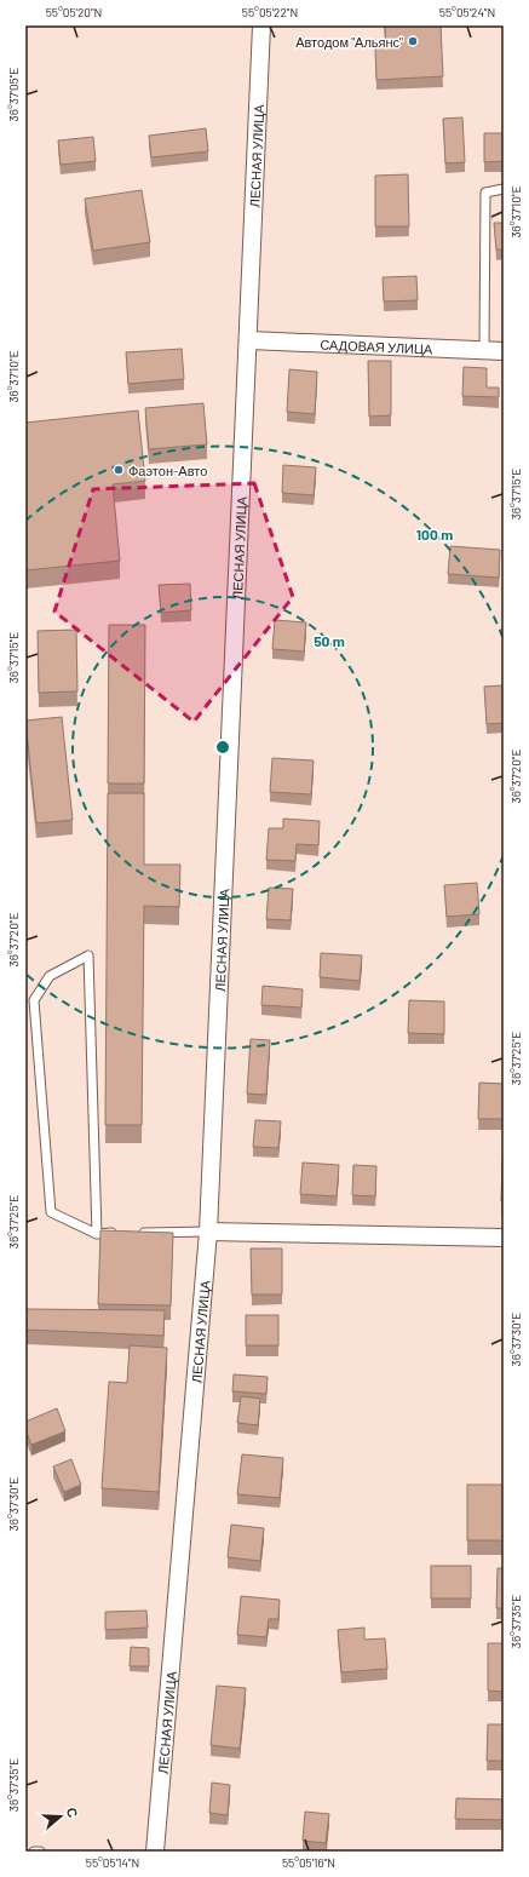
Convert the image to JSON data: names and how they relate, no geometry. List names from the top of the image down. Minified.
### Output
{"streets":{"street":["ЛЕСНАЯ УЛИЦА","САДОВАЯ УЛИЦА"]},"crossings":[["ЛЕСНАЯ УЛИЦА","САДОВАЯ УЛИЦА"]],"places":["Автодом \"Альянс\"","Фаэтон-Авто"],"north":"right","coordinates":["55°05'20\"N","55°05'22\"N","55°05'24\"N","36°37'05\"E","36°37'10\"E","36°37'15\"E","36°37'20\"E","36°37'25\"E","36°37'30\"E","36°37'35\"E","55°05'14\"N","55°05'16\"N"],"rings":["100 m","50 m"]}
